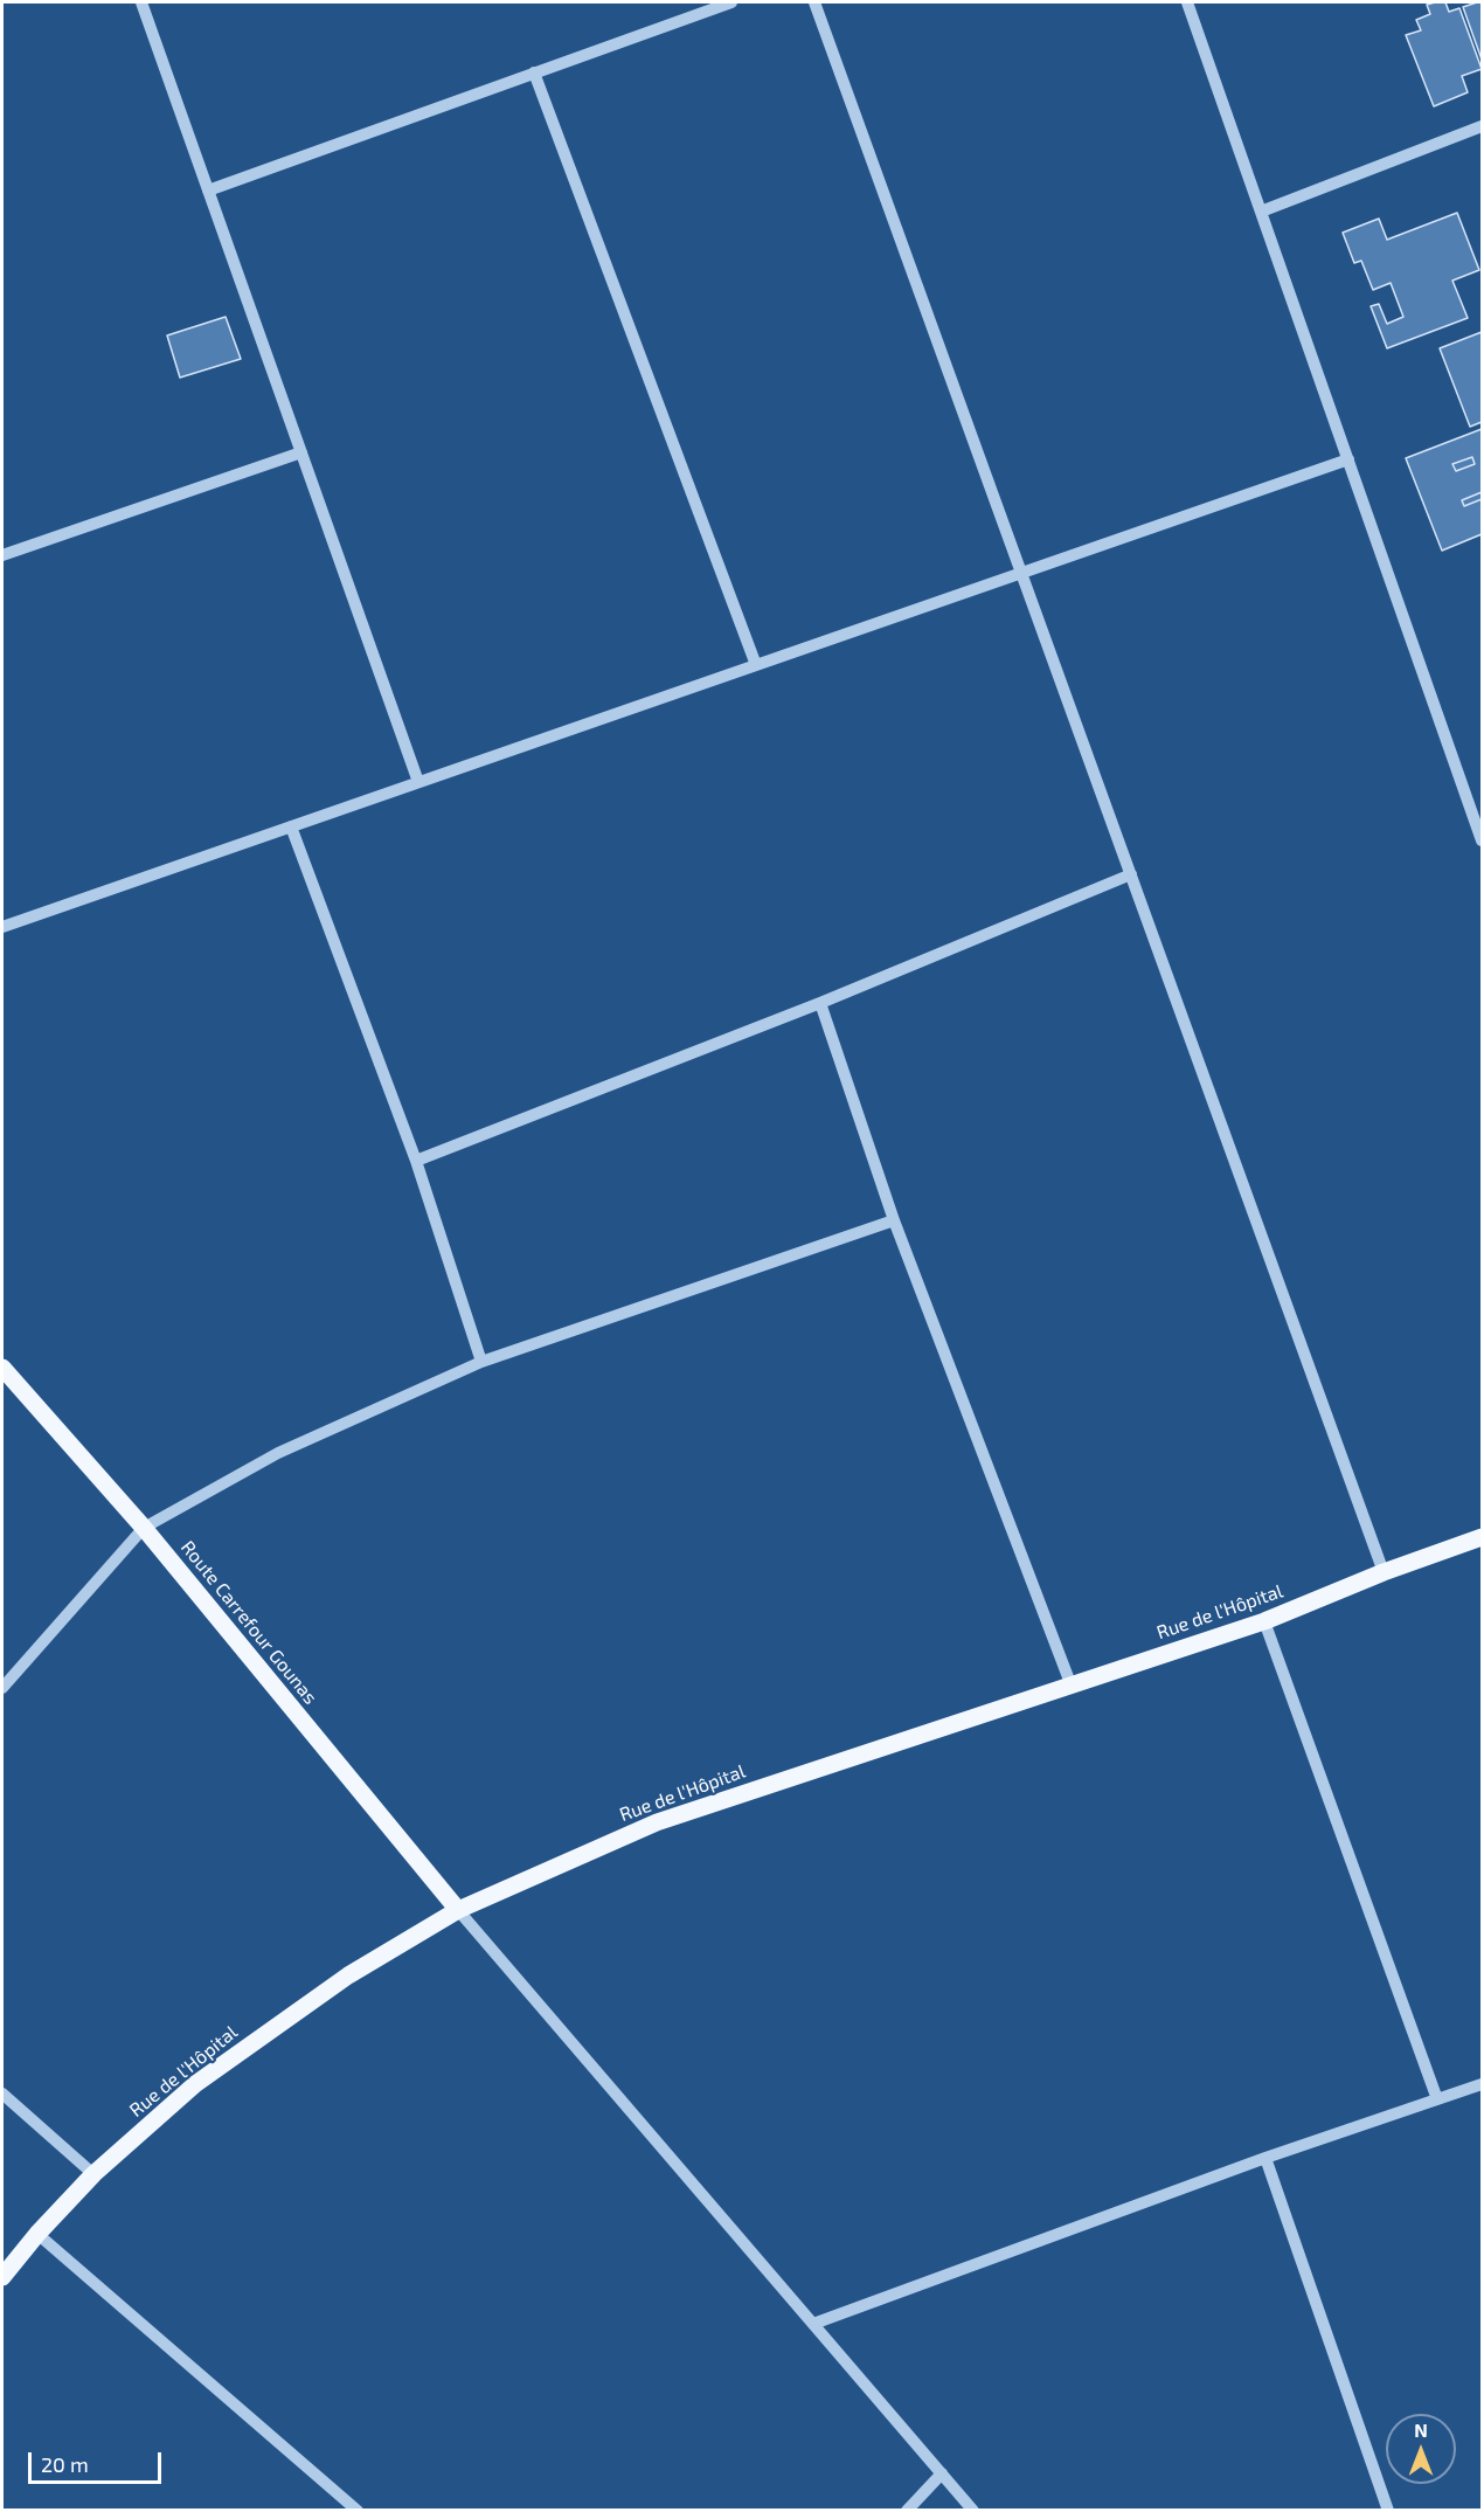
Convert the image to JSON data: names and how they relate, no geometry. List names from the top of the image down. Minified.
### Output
{"streets":{"main road":["Rue de l'Hôpital","Route Carrefour Gounas"]},"crossings":[["Rue de l'Hôpital","Route Carrefour Gounas"]],"scale_bar":"20 m","north":"top"}
